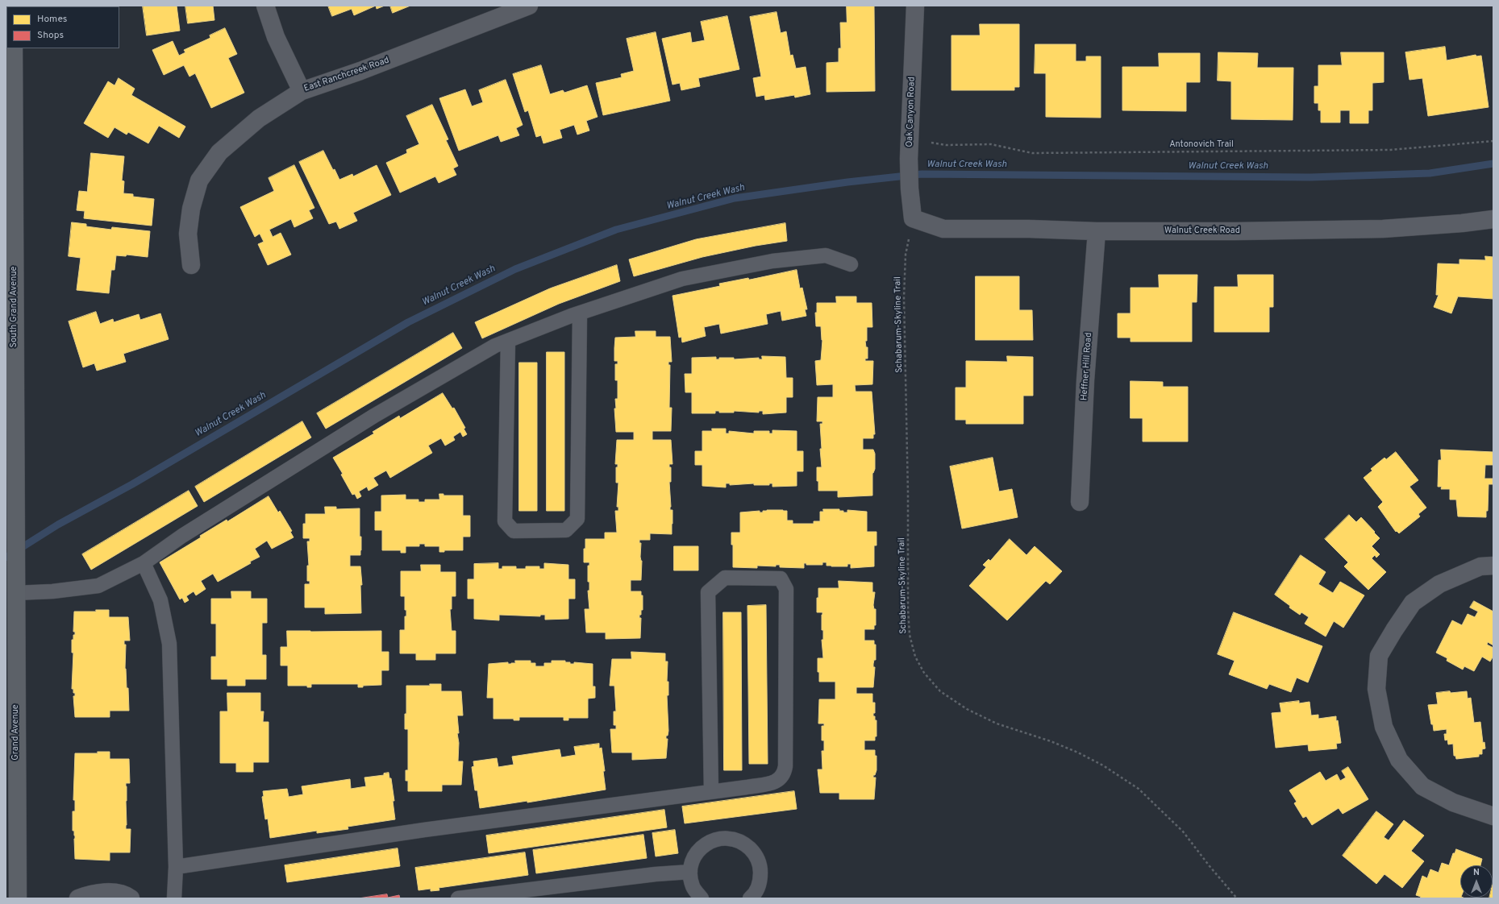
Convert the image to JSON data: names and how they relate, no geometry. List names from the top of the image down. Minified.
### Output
{"streets":{"main road":["South Grand Avenue","Grand Avenue"],"street":["East Ranchcreek Road","Oak Canyon Road","Walnut Creek Road","Heffner Hill Road"],"path":["Antonovich Trail","Schabarum-Skyline Trail"]},"crossings":[["Oak Canyon Road","Antonovich Trail"],["Oak Canyon Road","Walnut Creek Road"],["Oak Canyon Road","Schabarum-Skyline Trail"],["Walnut Creek Road","Schabarum-Skyline Trail"],["Walnut Creek Road","Heffner Hill Road"],["South Grand Avenue","Grand Avenue"]],"water":["Walnut Creek Wash"],"legend":["Homes","Shops"],"north":"top"}
